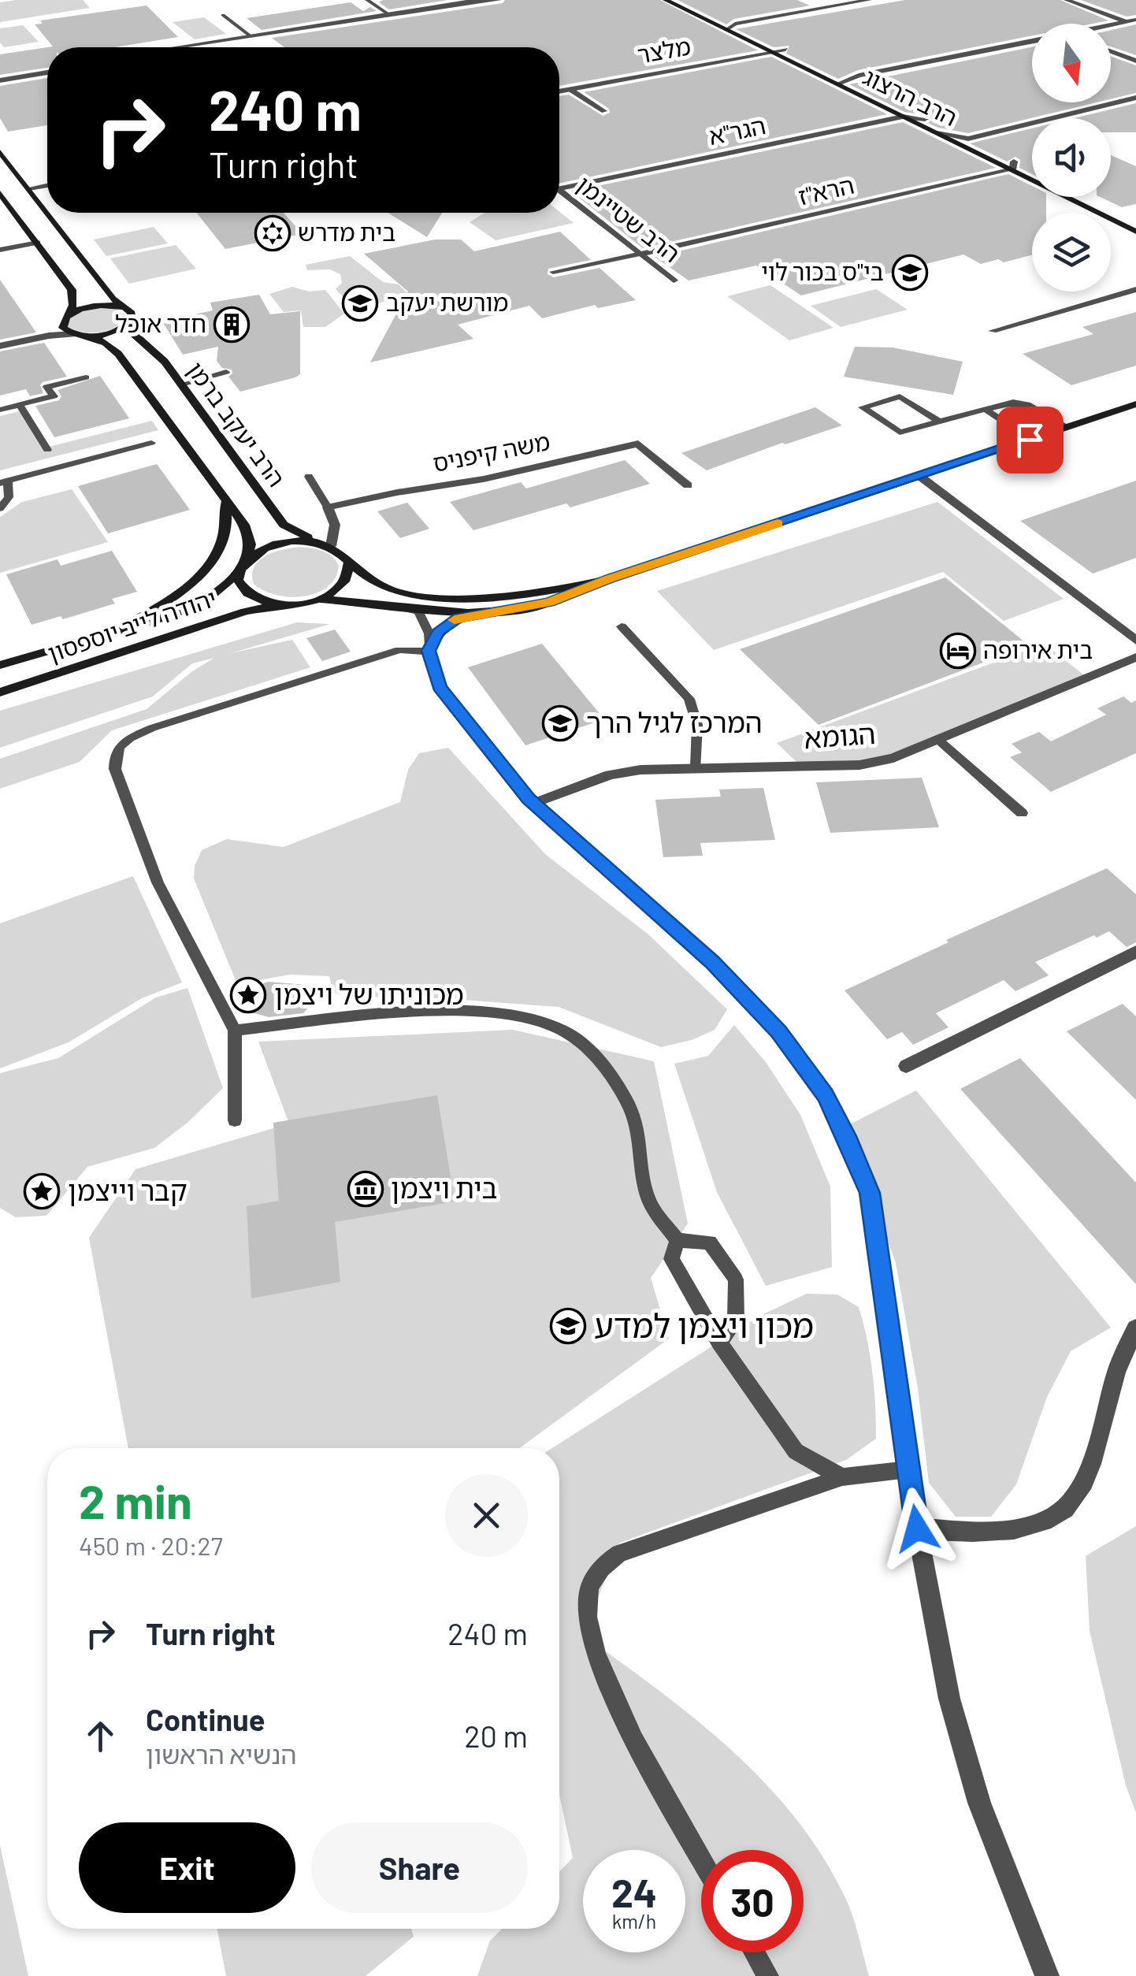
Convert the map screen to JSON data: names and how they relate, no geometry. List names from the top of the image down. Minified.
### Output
{"streets":{"street":["מלצר","הרב הרצוג","הגר\"א","הרא\"ז","הרב שטיינמן","הרב יעקב ברמן","משה קיפניס","יהודה לייב יוספסון","הגומא"]},"crossings":[["מלצר","הרב הרצוג"],["הרב הרצוג","הגר\"א"],["הרב הרצוג","הרא\"ז"],["הרא\"ז","הרב שטיינמן"],["הרב יעקב ברמן","יהודה לייב יוספסון"]],"places":{"synagogue":["בית מדרש"],"school or university":["בי\"ס בכור לוי","מורשת יעקב","המרכז לגיל הרך","מכון ויצמן למדע"],"building":["חדר אוכל"],"hotel":["בית אירופה"],"place":["מכוניתו של ויצמן","קבר וייצמן"],"museum":["בית ויצמן"]},"north":"bottom","page":{"turn":["240 m","Turn right"],"heading":["2 min","450 m · 20:27"],"list":[{"name":"Turn right","value":"240 m"},{"name":"Continue","note":"הנשיא הראשון","value":"20 m"}],"buttons":["Exit","Share"],"speed":"24 km/h","limit":"30"}}
